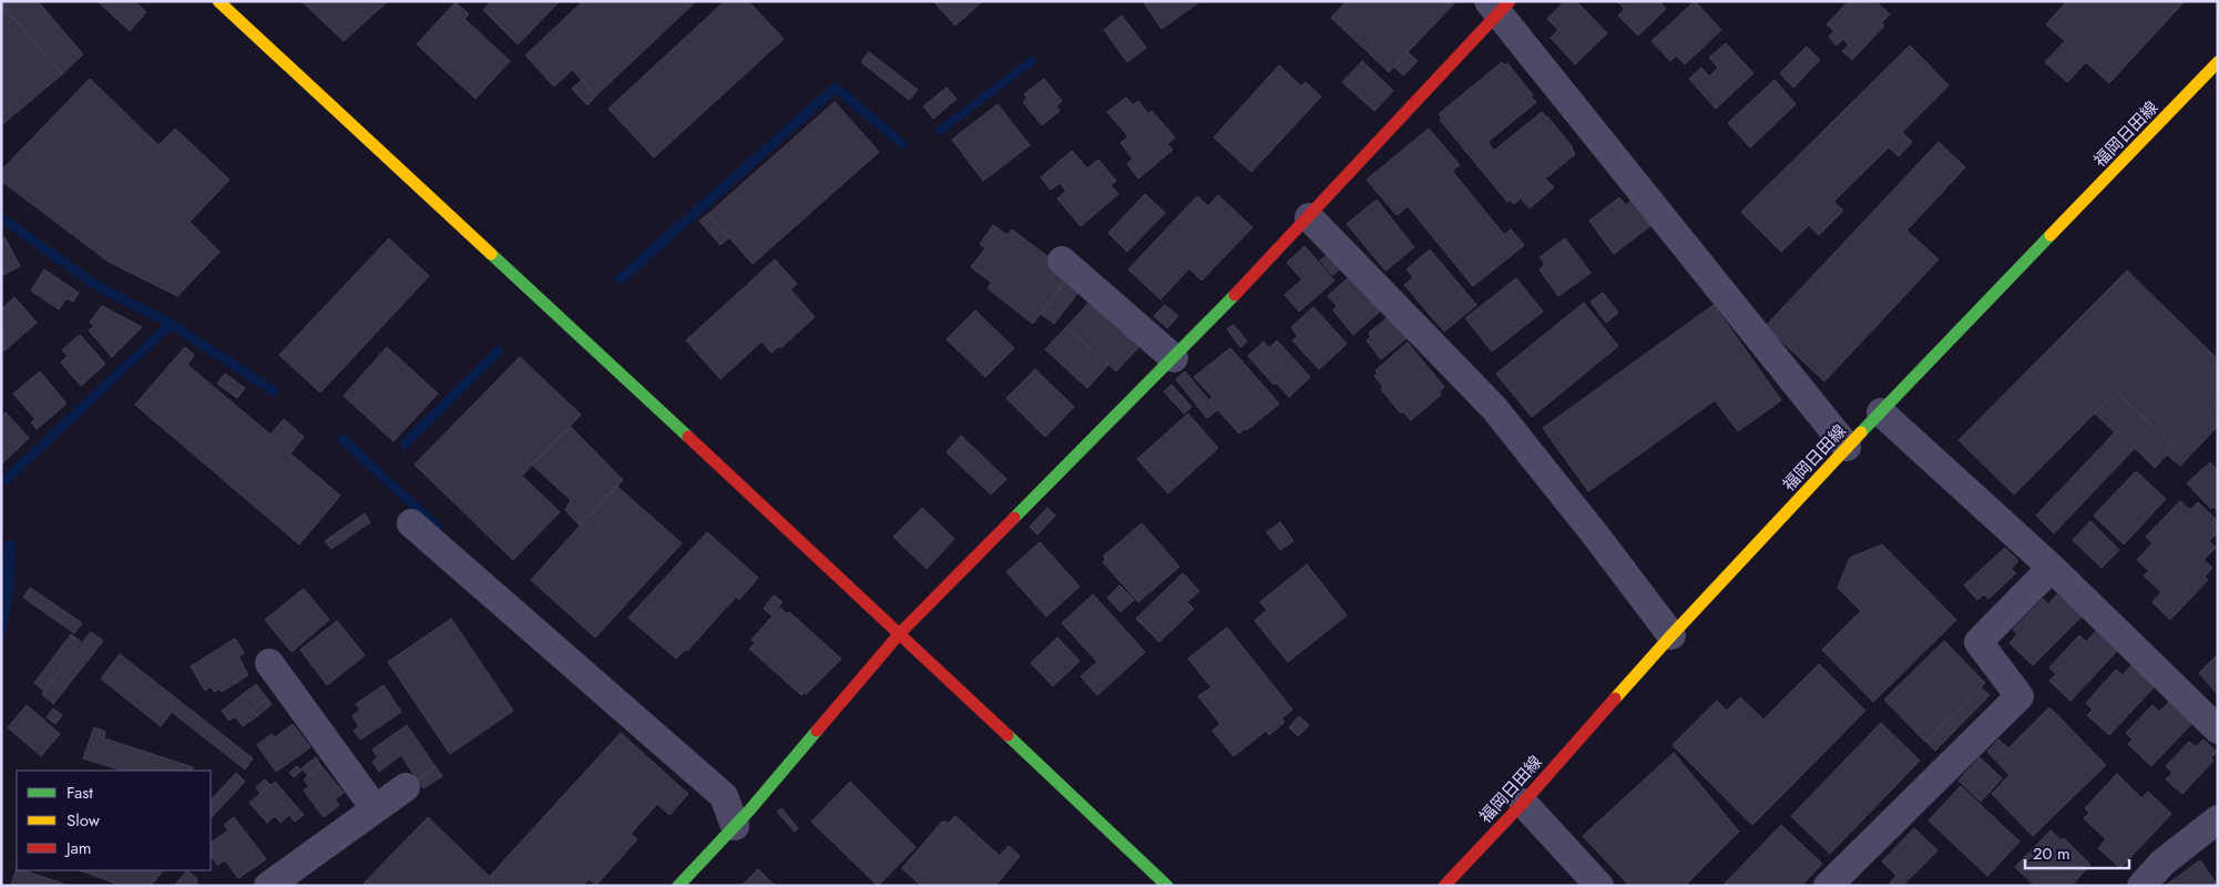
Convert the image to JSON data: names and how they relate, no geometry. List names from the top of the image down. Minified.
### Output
{"streets":{"street":["福岡日田線"]},"legend":["Fast","Slow","Jam"],"scale_bar":"20 m"}
